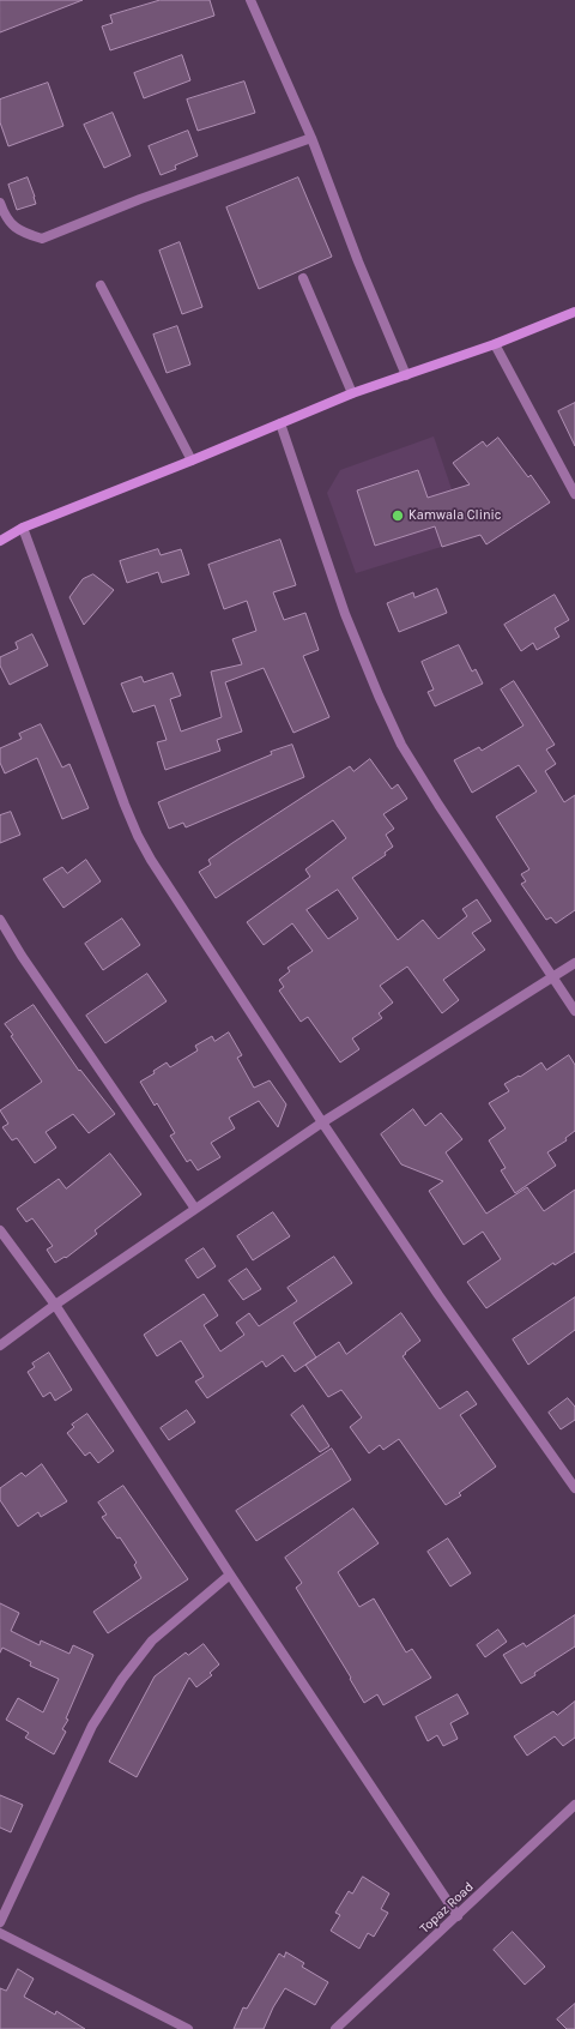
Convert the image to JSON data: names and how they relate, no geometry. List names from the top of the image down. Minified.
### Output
{"streets":{"street":["Topaz Road"]},"places":["Kamwala Clinic"]}
